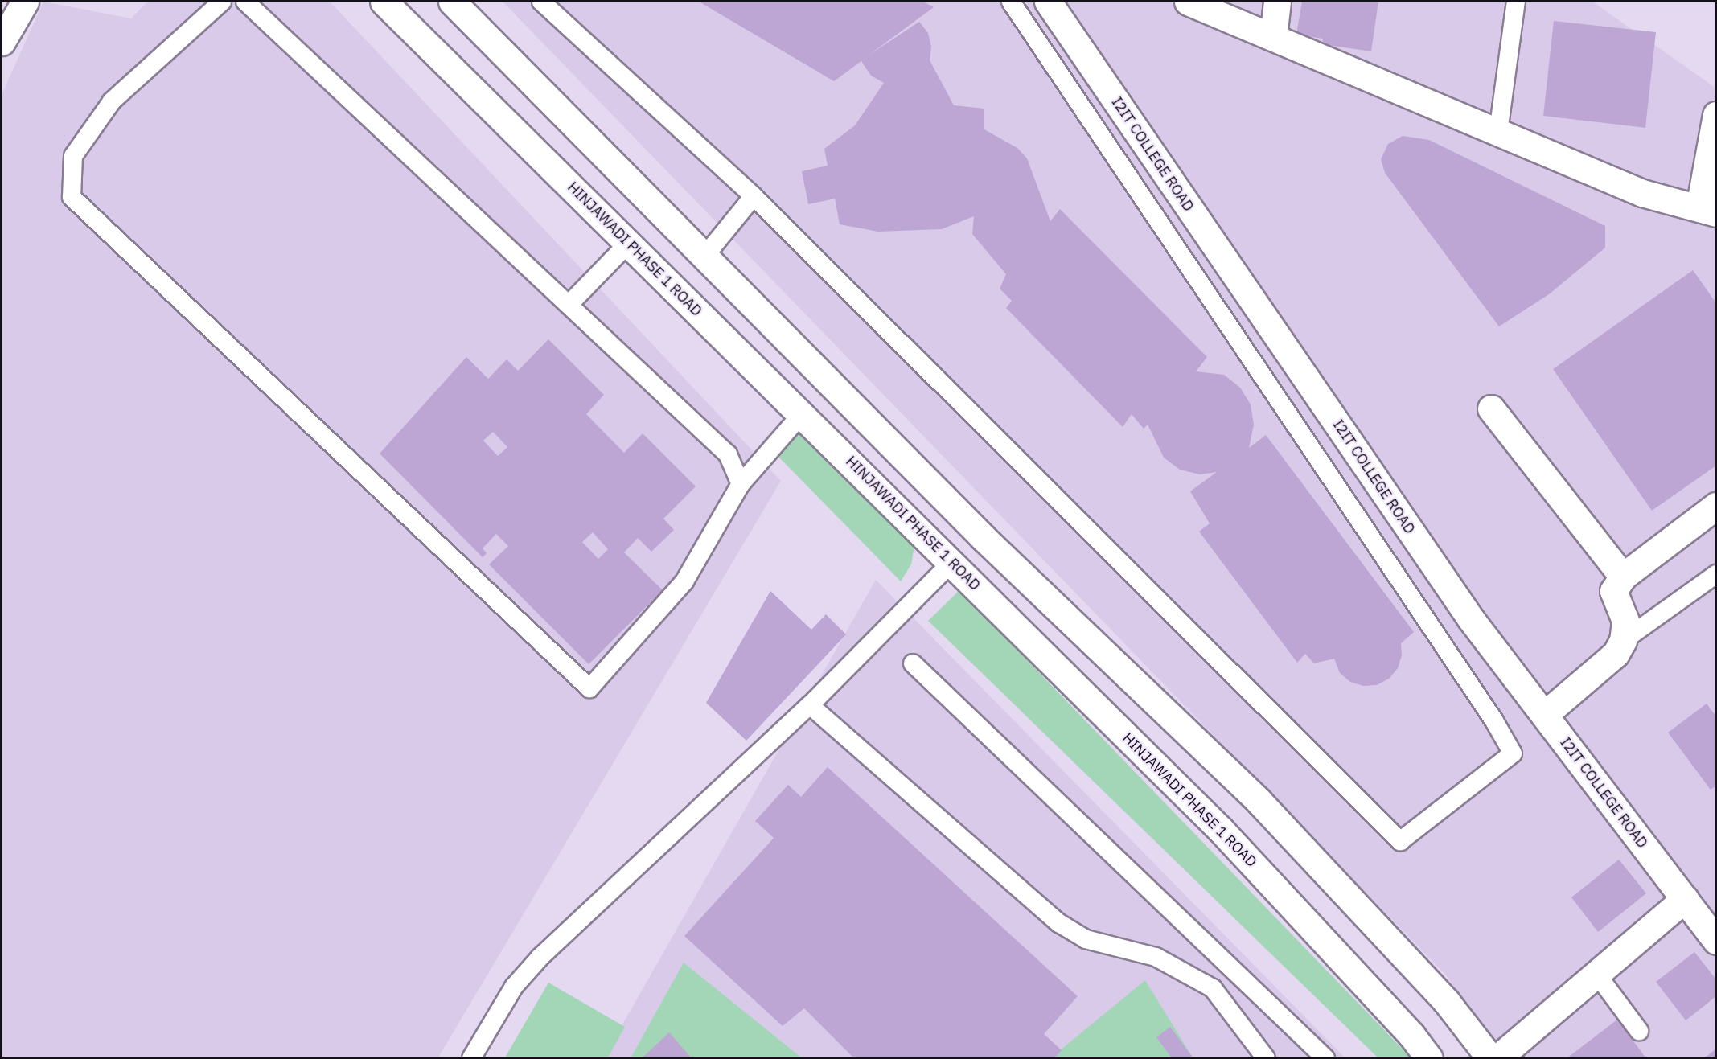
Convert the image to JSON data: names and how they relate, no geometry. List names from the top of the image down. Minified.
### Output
{"streets":{"main road":["I2IT COLLEGE ROAD","HINJAWADI PHASE 1 ROAD"]}}
